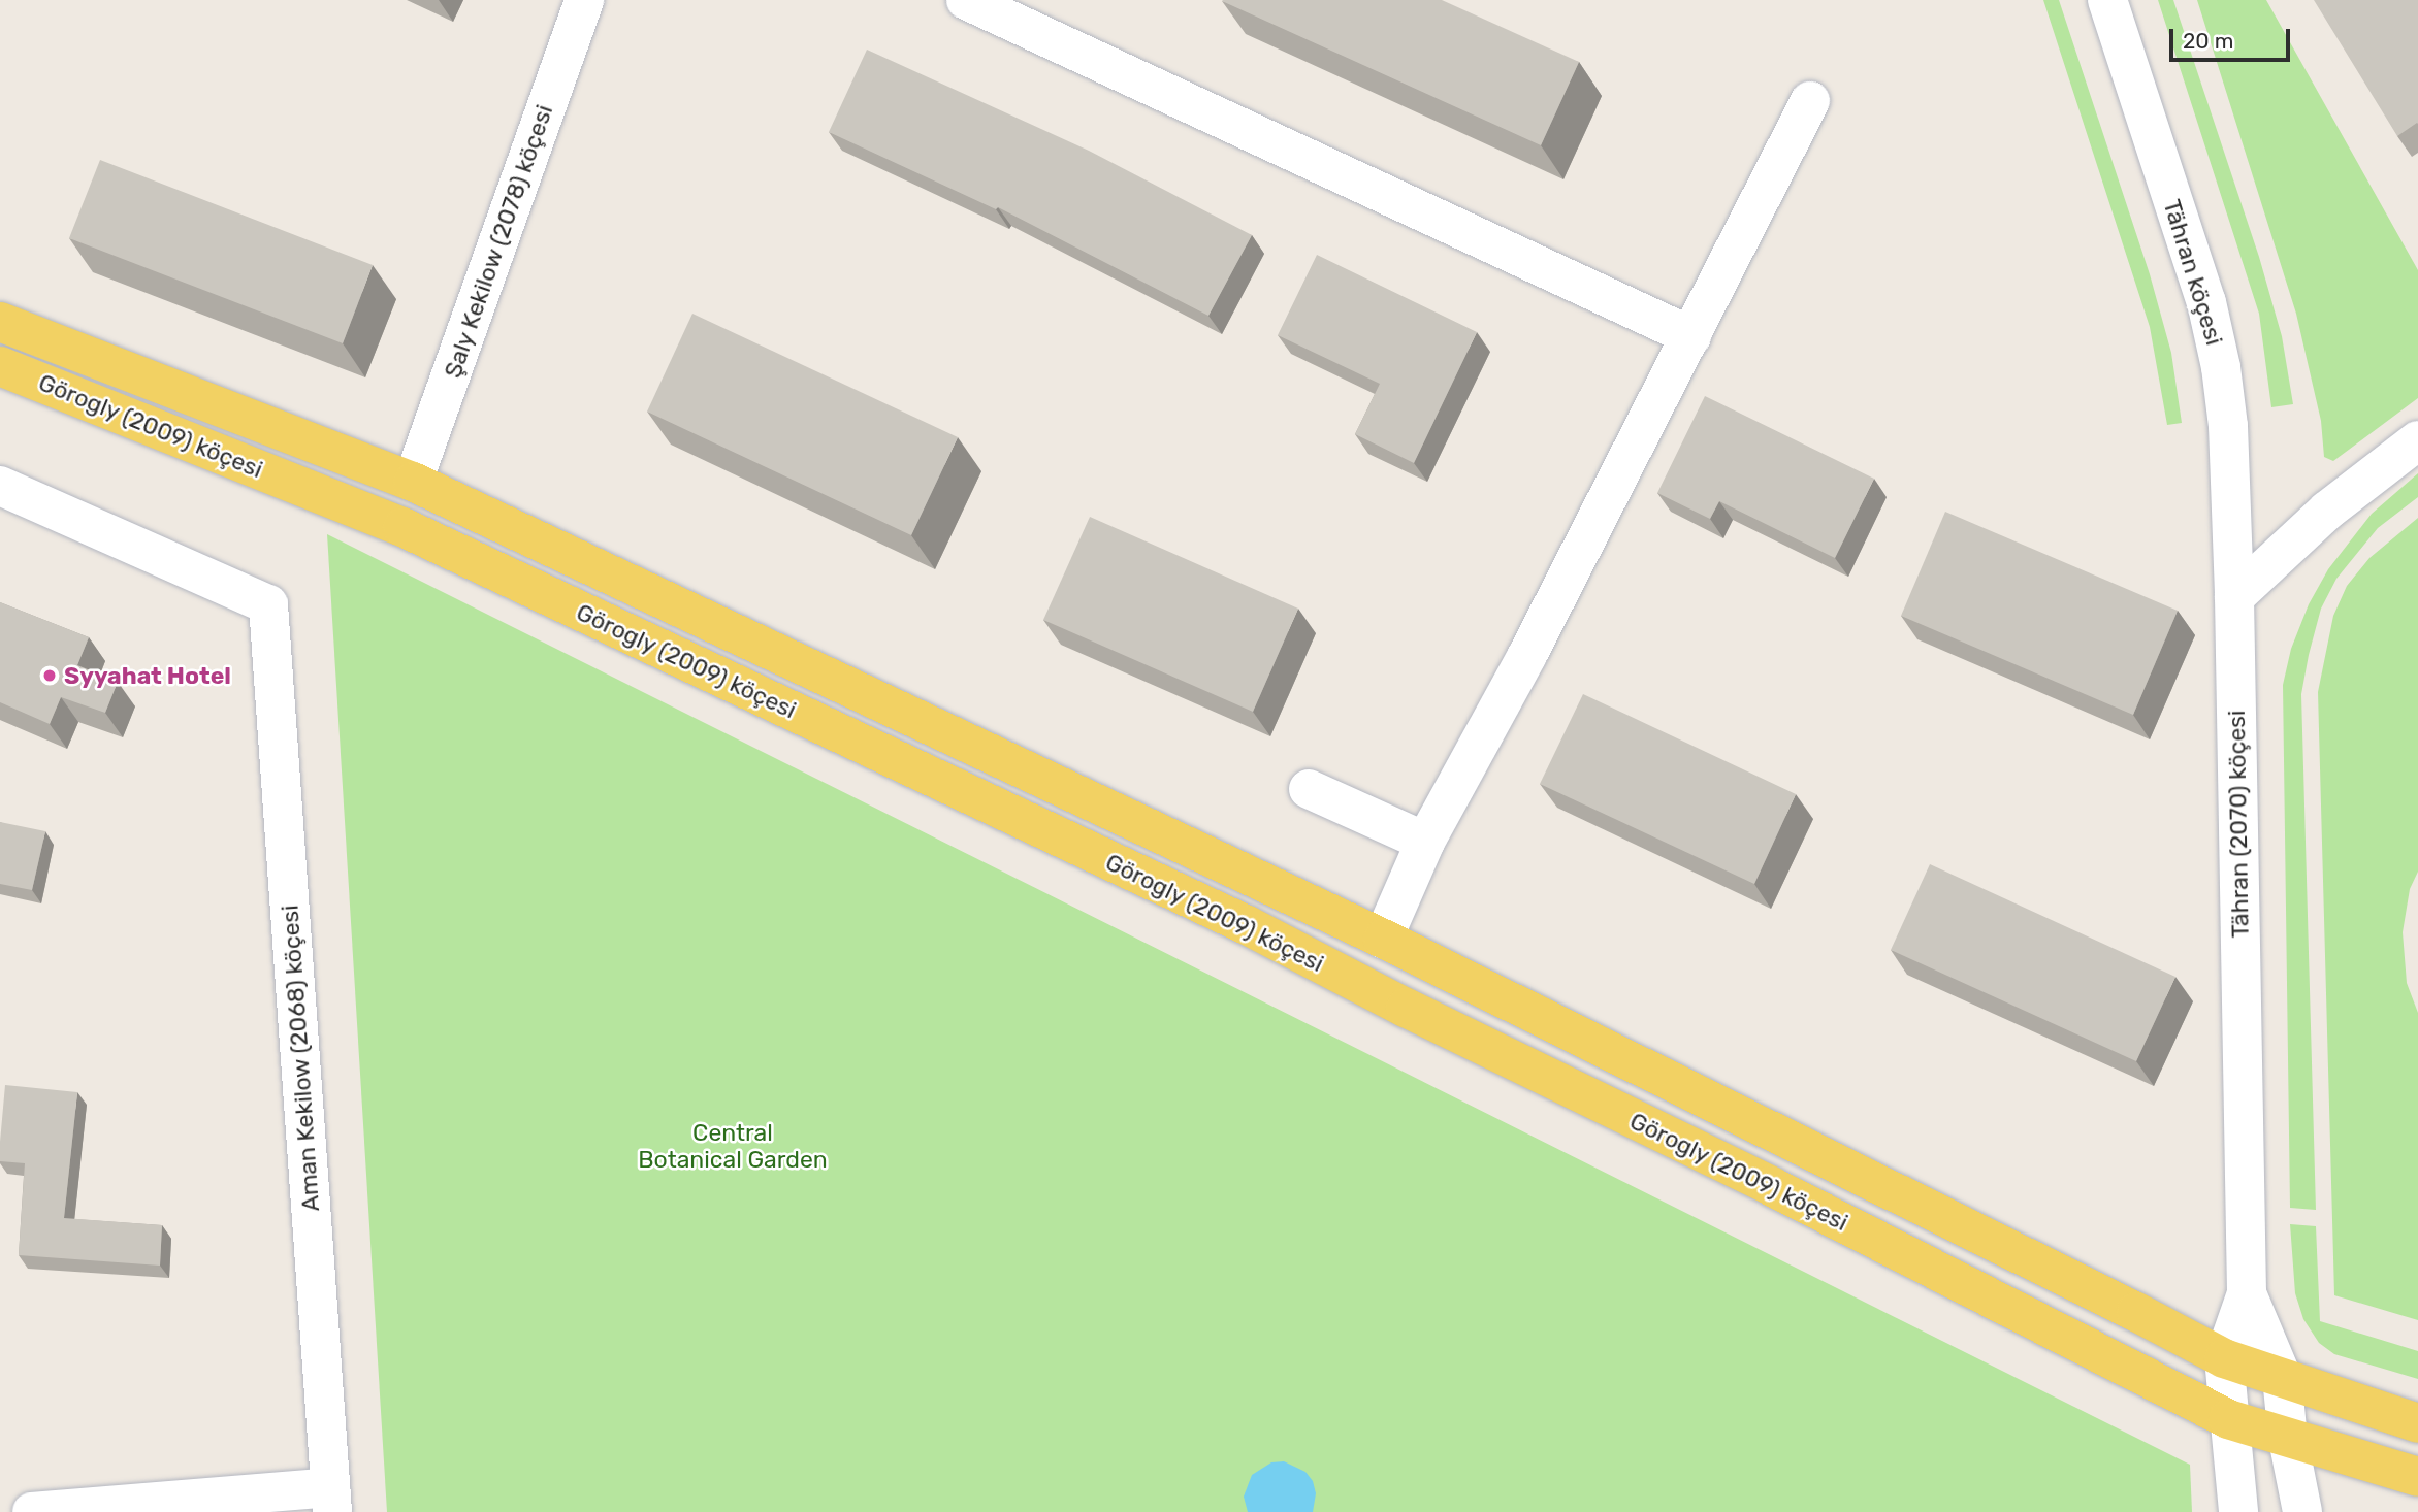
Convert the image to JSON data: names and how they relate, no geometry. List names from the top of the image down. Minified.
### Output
{"streets":{"main road":["Görogly (2009) köçesi"],"street":["Şaly Kekilow (2078) köçesi","Tähran köçesi","Tähran (2070) köçesi","Aman Kekilow (2068) köçesi"]},"crossings":[["Şaly Kekilow (2078) köçesi","Görogly (2009) köçesi"],["Tähran köçesi","Tähran (2070) köçesi"],["Görogly (2009) köçesi","Tähran (2070) köçesi"]],"parks":["Central Botanical Garden"],"places":["Syyahat Hotel"],"scale_bar":"20 m"}
